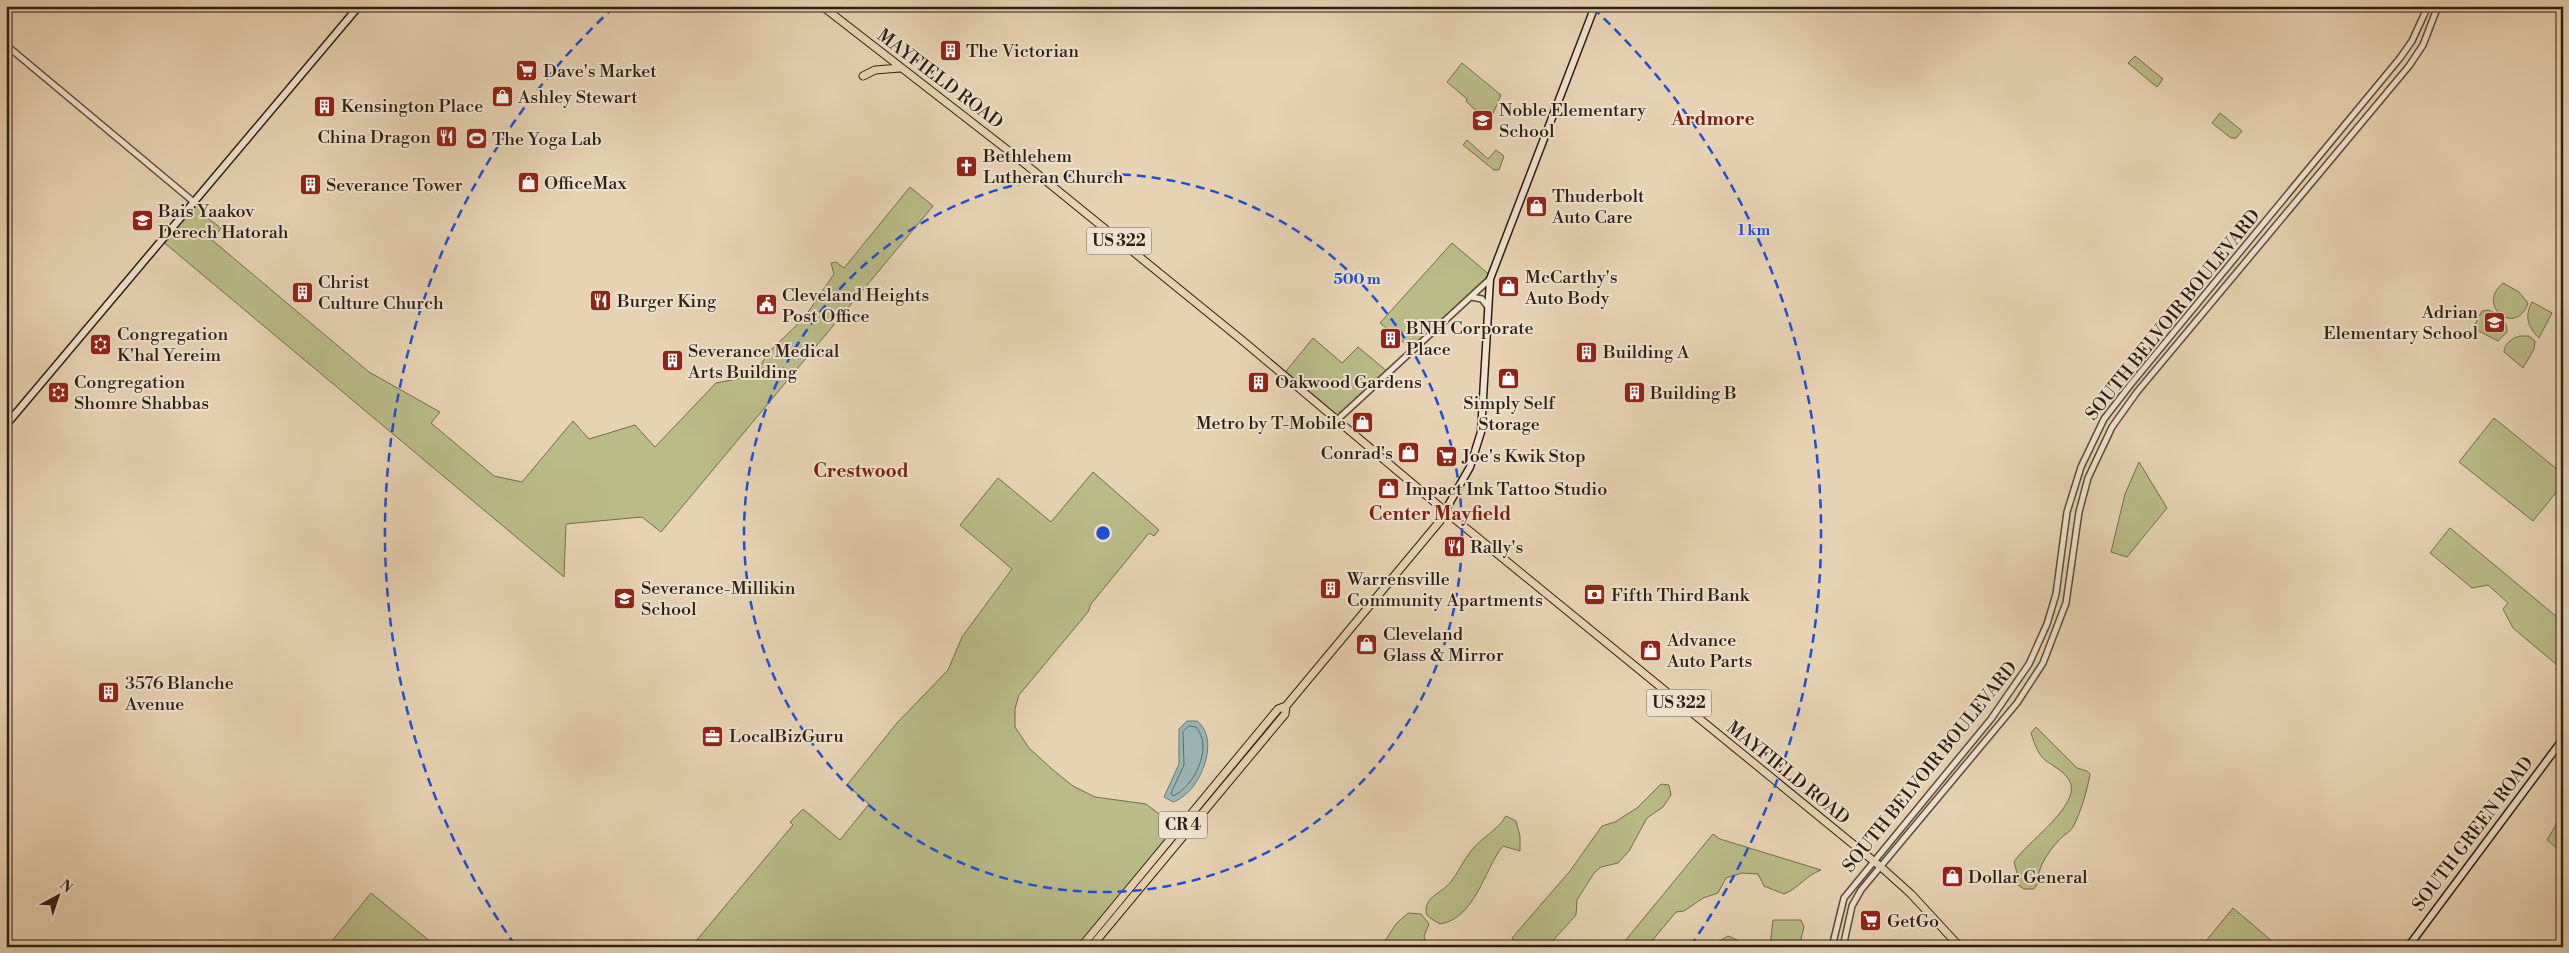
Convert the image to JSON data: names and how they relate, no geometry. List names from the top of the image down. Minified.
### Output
{"streets":{"main road":["MAYFIELD ROAD","US 322","CR 4","SOUTH GREEN ROAD"],"street":["SOUTH BELVOIR BOULEVARD"]},"crossings":[["MAYFIELD ROAD","SOUTH BELVOIR BOULEVARD"],["MAYFIELD ROAD","CR 4"]],"districts":["Ardmore","Crestwood","Center Mayfield"],"places":{"building":["The Victorian","Kensington Place","Severance Tower","Christ Culture Church","BNH Corporate Place","Building A","Severance Medical Arts Building","Oakwood Gardens","Building B","Warrensville Community Apartments","3576 Blanche Avenue"],"supermarket":["Dave's Market","Joe's Kwik Stop","GetGo"],"shop":["Ashley Stewart","OfficeMax","Thuderbolt Auto Care","McCarthy's Auto Body","Simply Self Storage","Metro by T-Mobile","Conrad's","Impact Ink Tattoo Studio","Cleveland Glass & Mirror","Advance Auto Parts","Dollar General"],"school or university":["Noble Elementary School","Bais Yaakov Derech Hatorah","Adrian Elementary School","Severance-Millikin School"],"restaurant":["China Dragon","Burger King","Rally's"],"sports":["The Yoga Lab"],"church":["Bethlehem Lutheran Church"],"public building":["Cleveland Heights Post Office"],"synagogue":["Congregation K'hal Yereim","Congregation Shomre Shabbas"],"bank":["Fifth Third Bank"],"office":["LocalBizGuru"]},"north":"top right","rings":["1 km","500 m"]}
